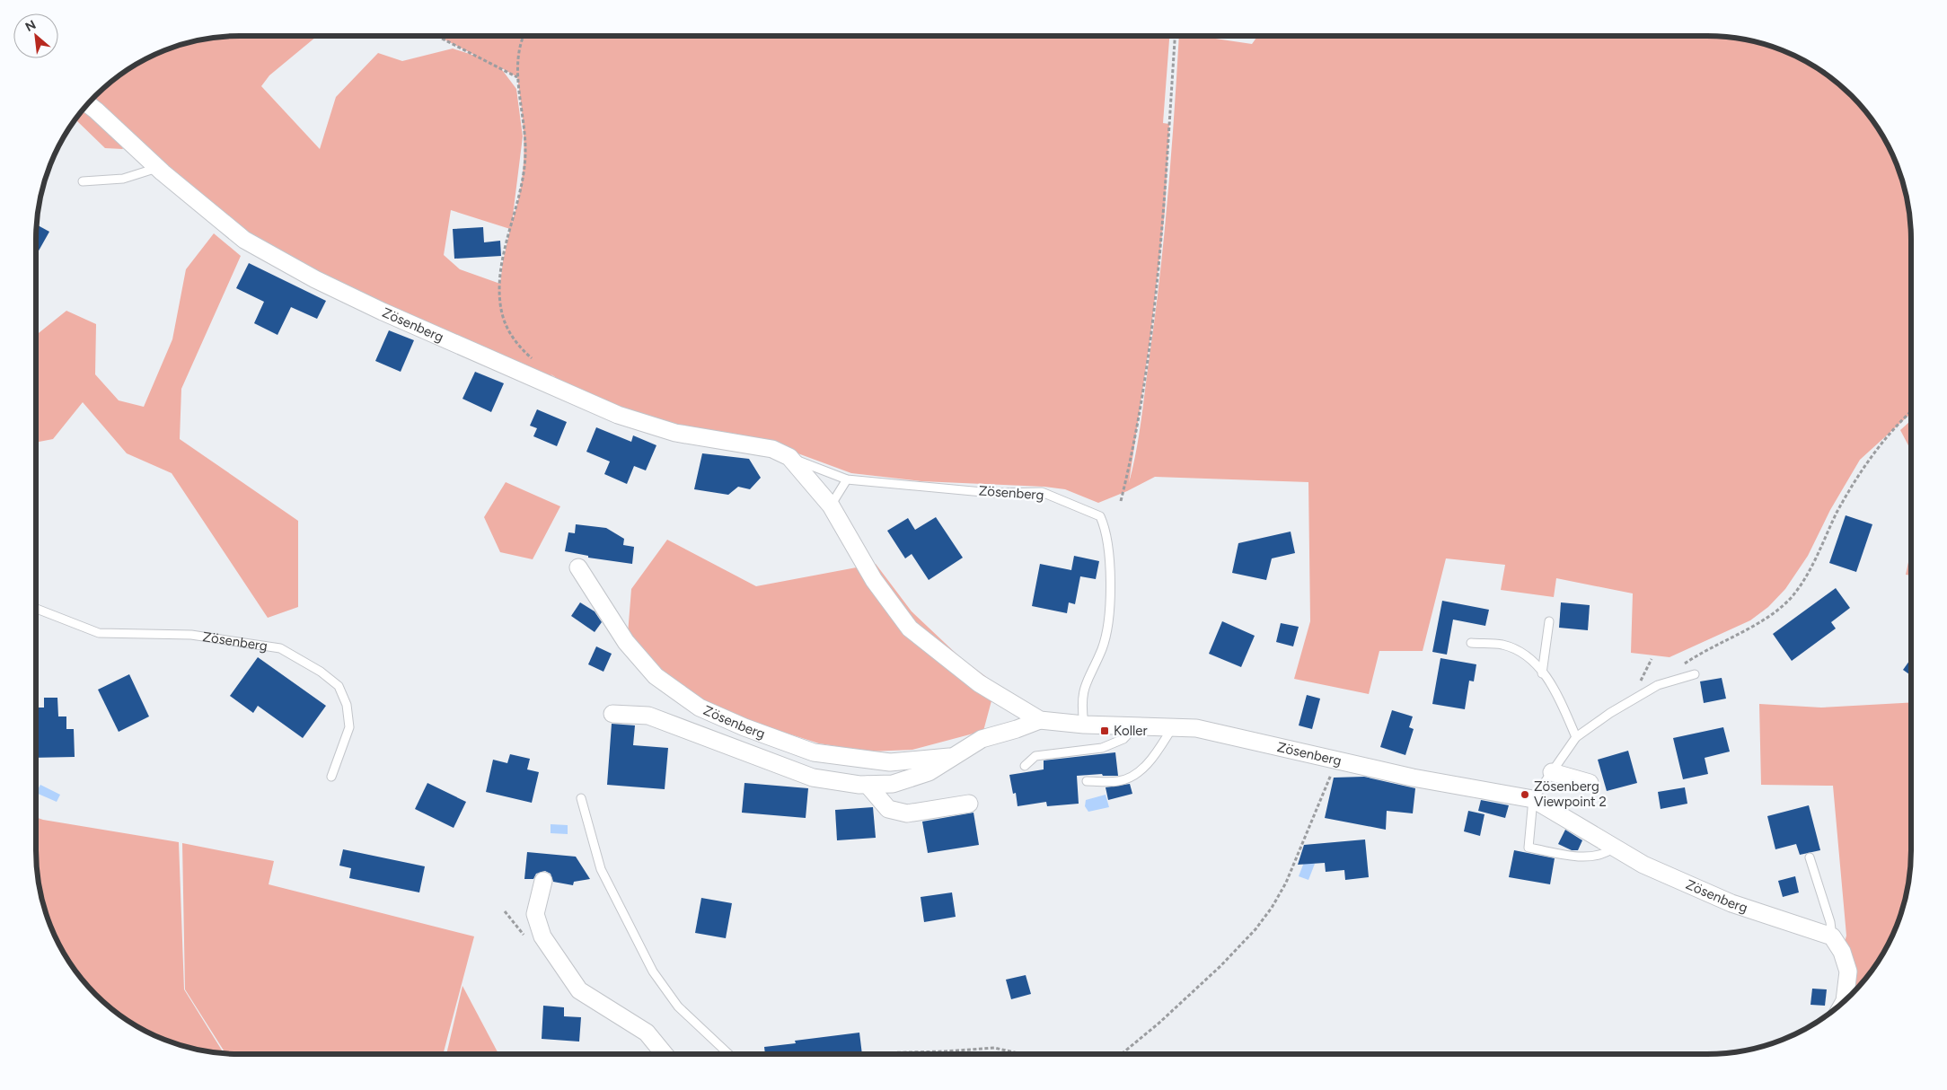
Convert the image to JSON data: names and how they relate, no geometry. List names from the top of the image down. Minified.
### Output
{"streets":{"street":["Zösenberg"]},"places":{"transit":["Koller"],"other":["Zösenberg Viewpoint 2"]},"north":"top left"}
